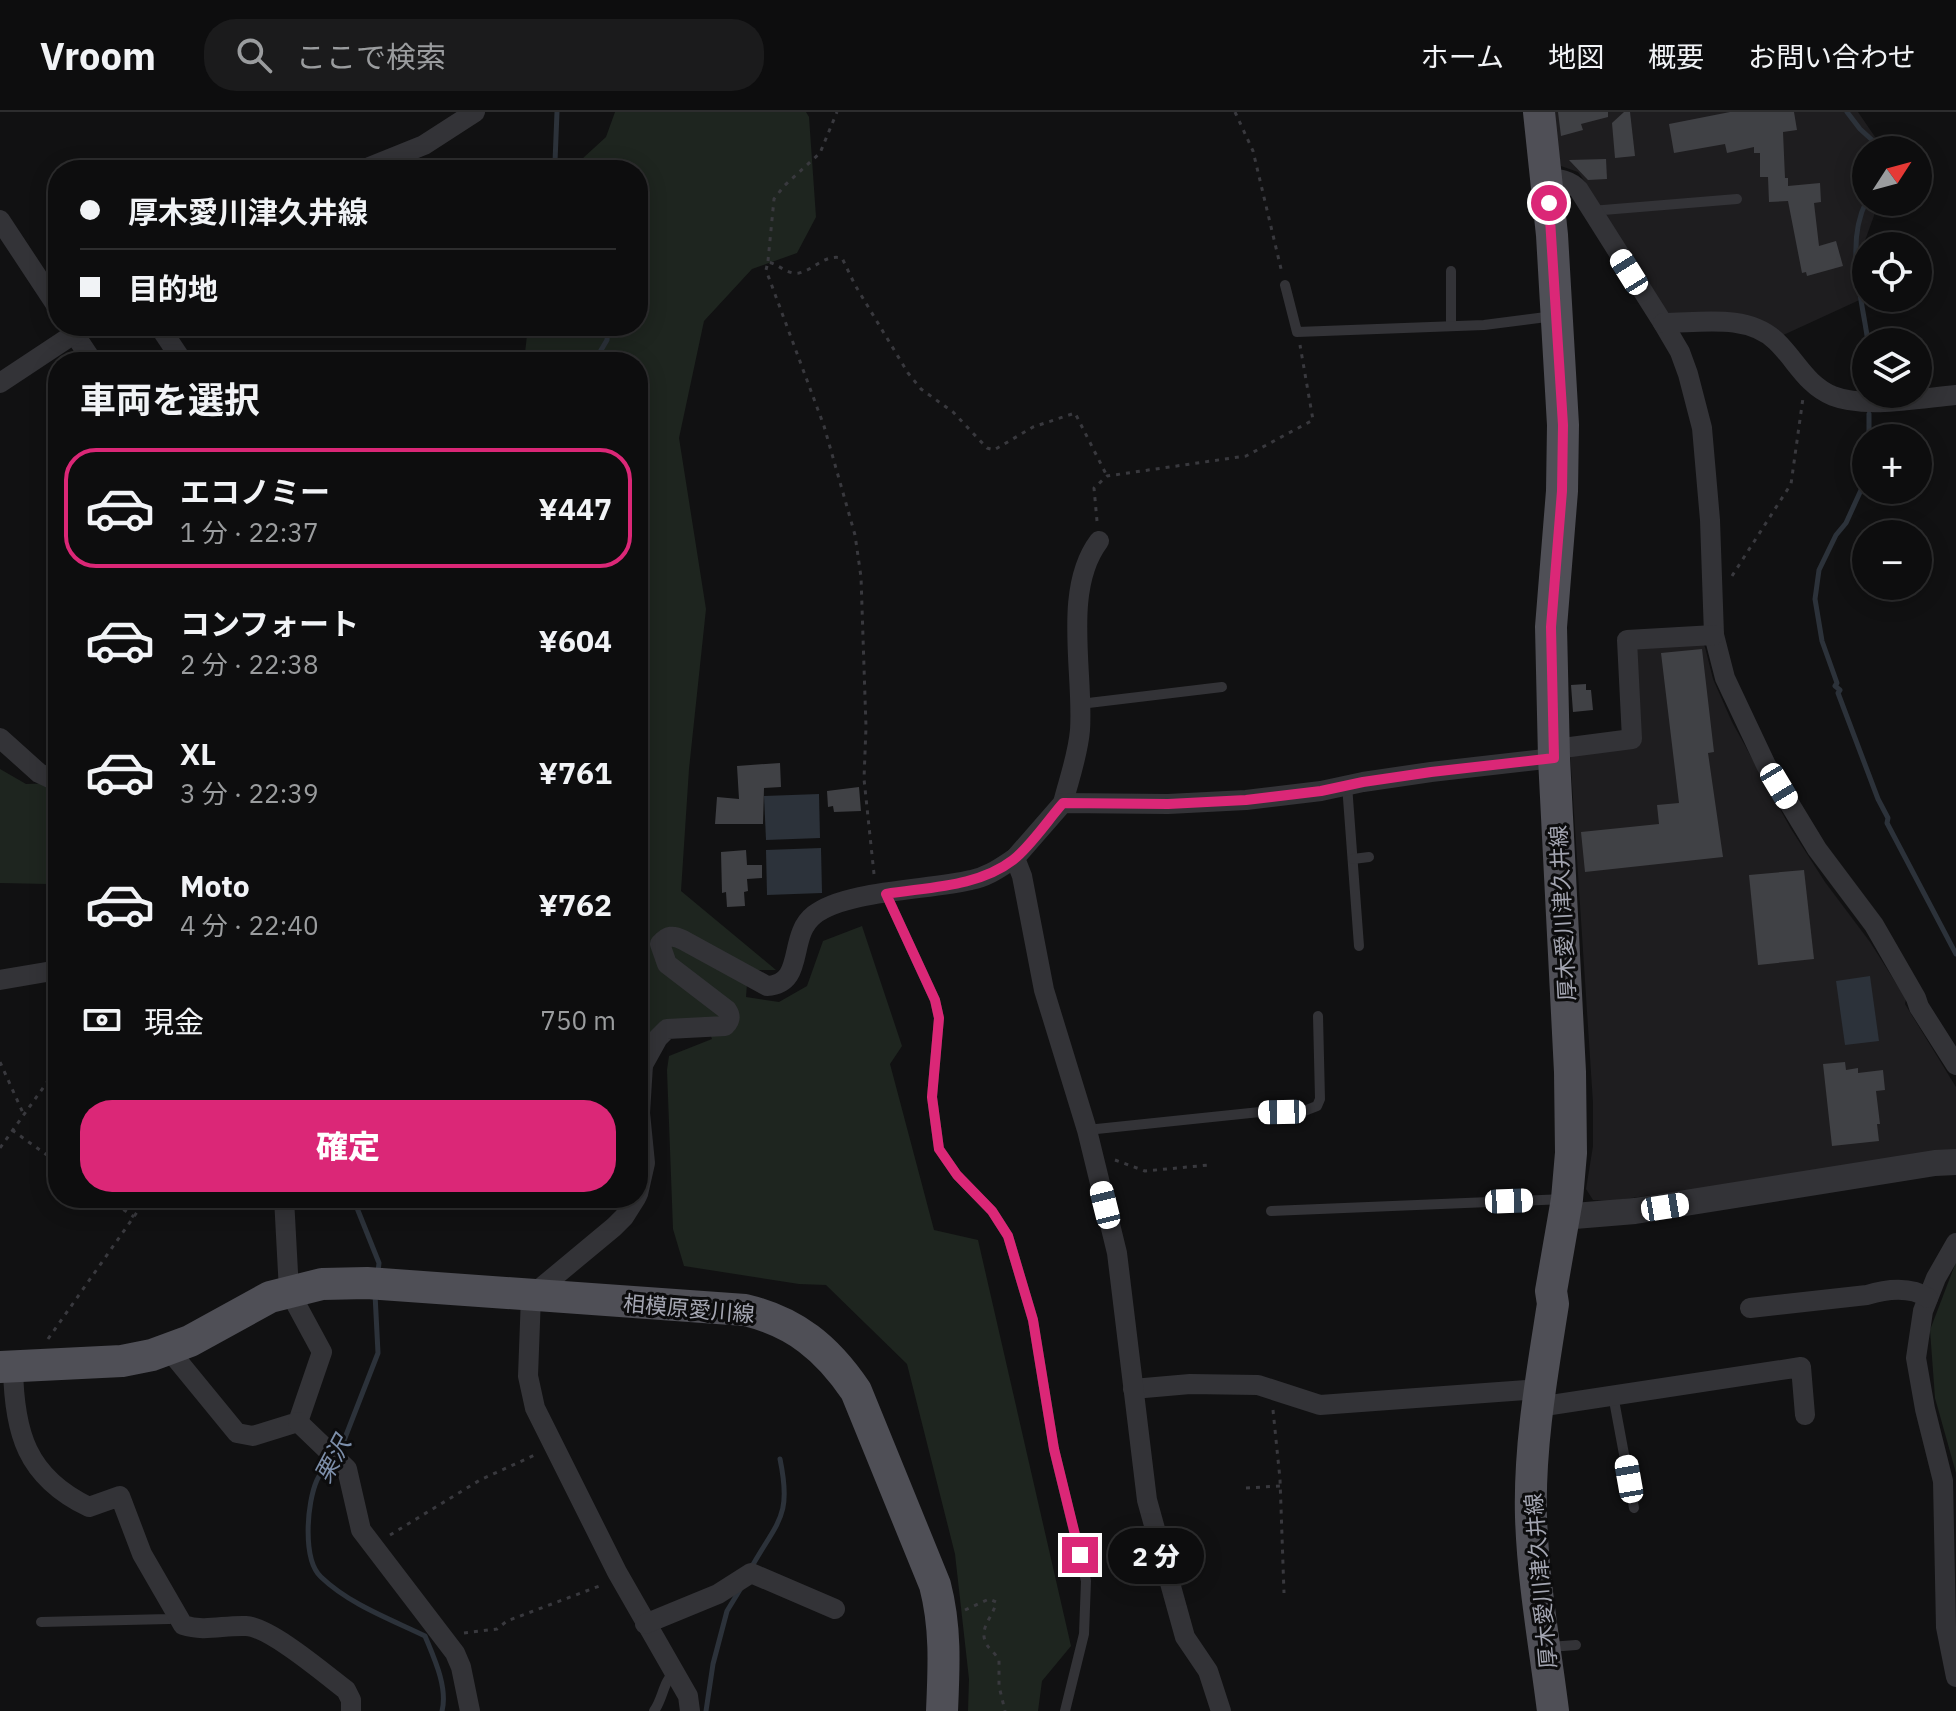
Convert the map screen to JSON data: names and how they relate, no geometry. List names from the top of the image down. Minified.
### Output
{"streets":{"main road":["厚木愛川津久井線","相模原愛川線"]},"water":["栗沢"],"north":"top right","page":{"header":"Vroom","search":"ここで検索","nav":["ホーム","地図","概要","お問い合わせ"],"map_buttons":["+","−"],"banner":["厚木愛川津久井線","目的地"],"heading":"車両を選択","list":[{"name":"エコノミー","note":"1 分 · 22:37","value":"¥447"},{"name":"コンフォート","note":"2 分 · 22:38","value":"¥604"},{"name":"XL","note":"3 分 · 22:39","value":"¥761"},{"name":"Moto","note":"4 分 · 22:40","value":"¥762"}],"pay":["現金","750 m"],"buttons":"確定","bubble":"2 分"}}
